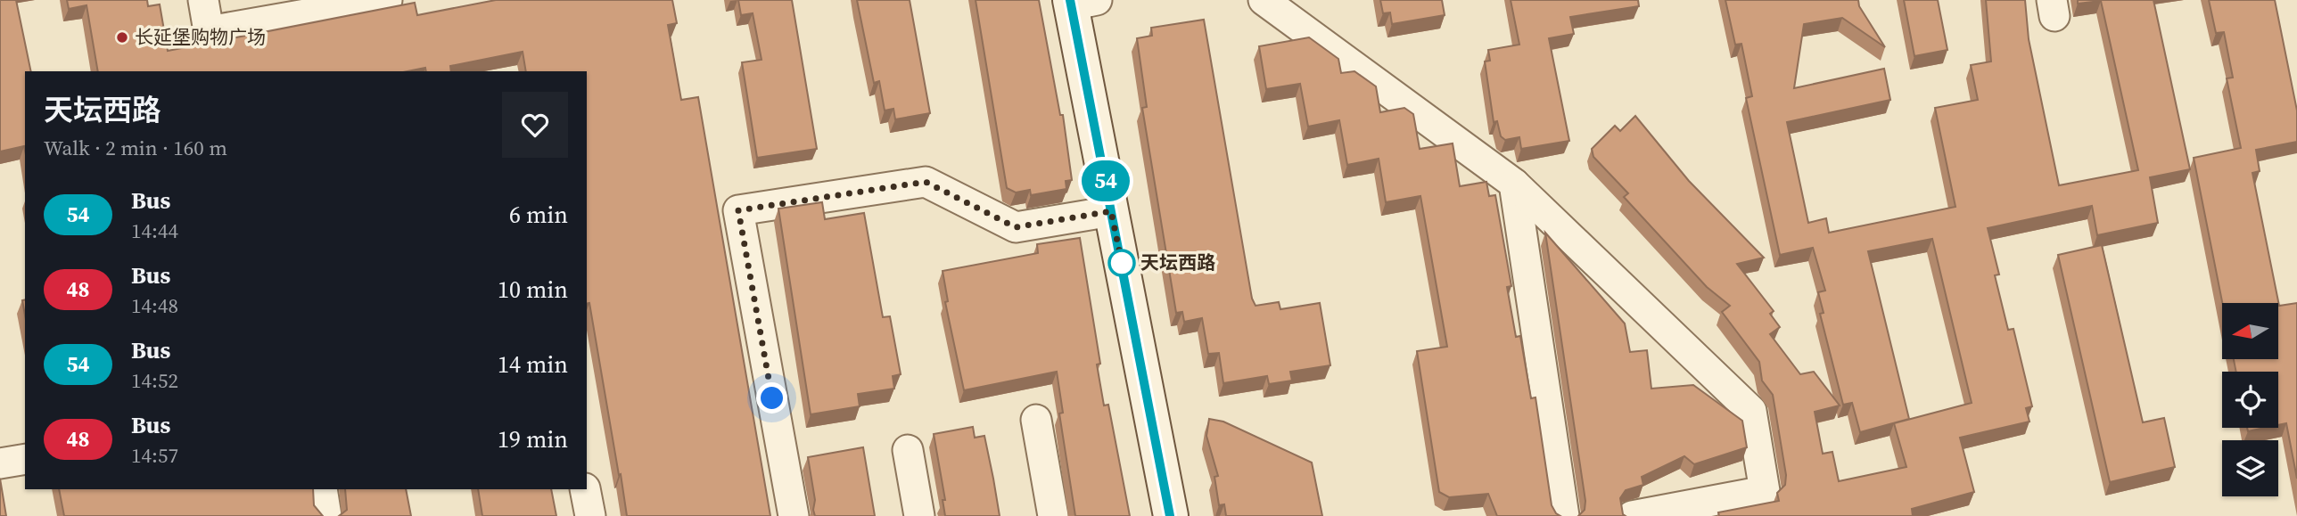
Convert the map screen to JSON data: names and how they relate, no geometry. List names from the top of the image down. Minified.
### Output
{"places":["长延堡购物广场","天坛西路"],"lines":["bus line 54"],"north":"left","page":{"on_map":"54","heading":["天坛西路","Walk · 2 min · 160 m"],"list":[{"mark":"54","name":"Bus","note":"14:44","value":"6 min"},{"mark":"48","name":"Bus","note":"14:48","value":"10 min"},{"mark":"54","name":"Bus","note":"14:52","value":"14 min"},{"mark":"48","name":"Bus","note":"14:57","value":"19 min"}]}}
